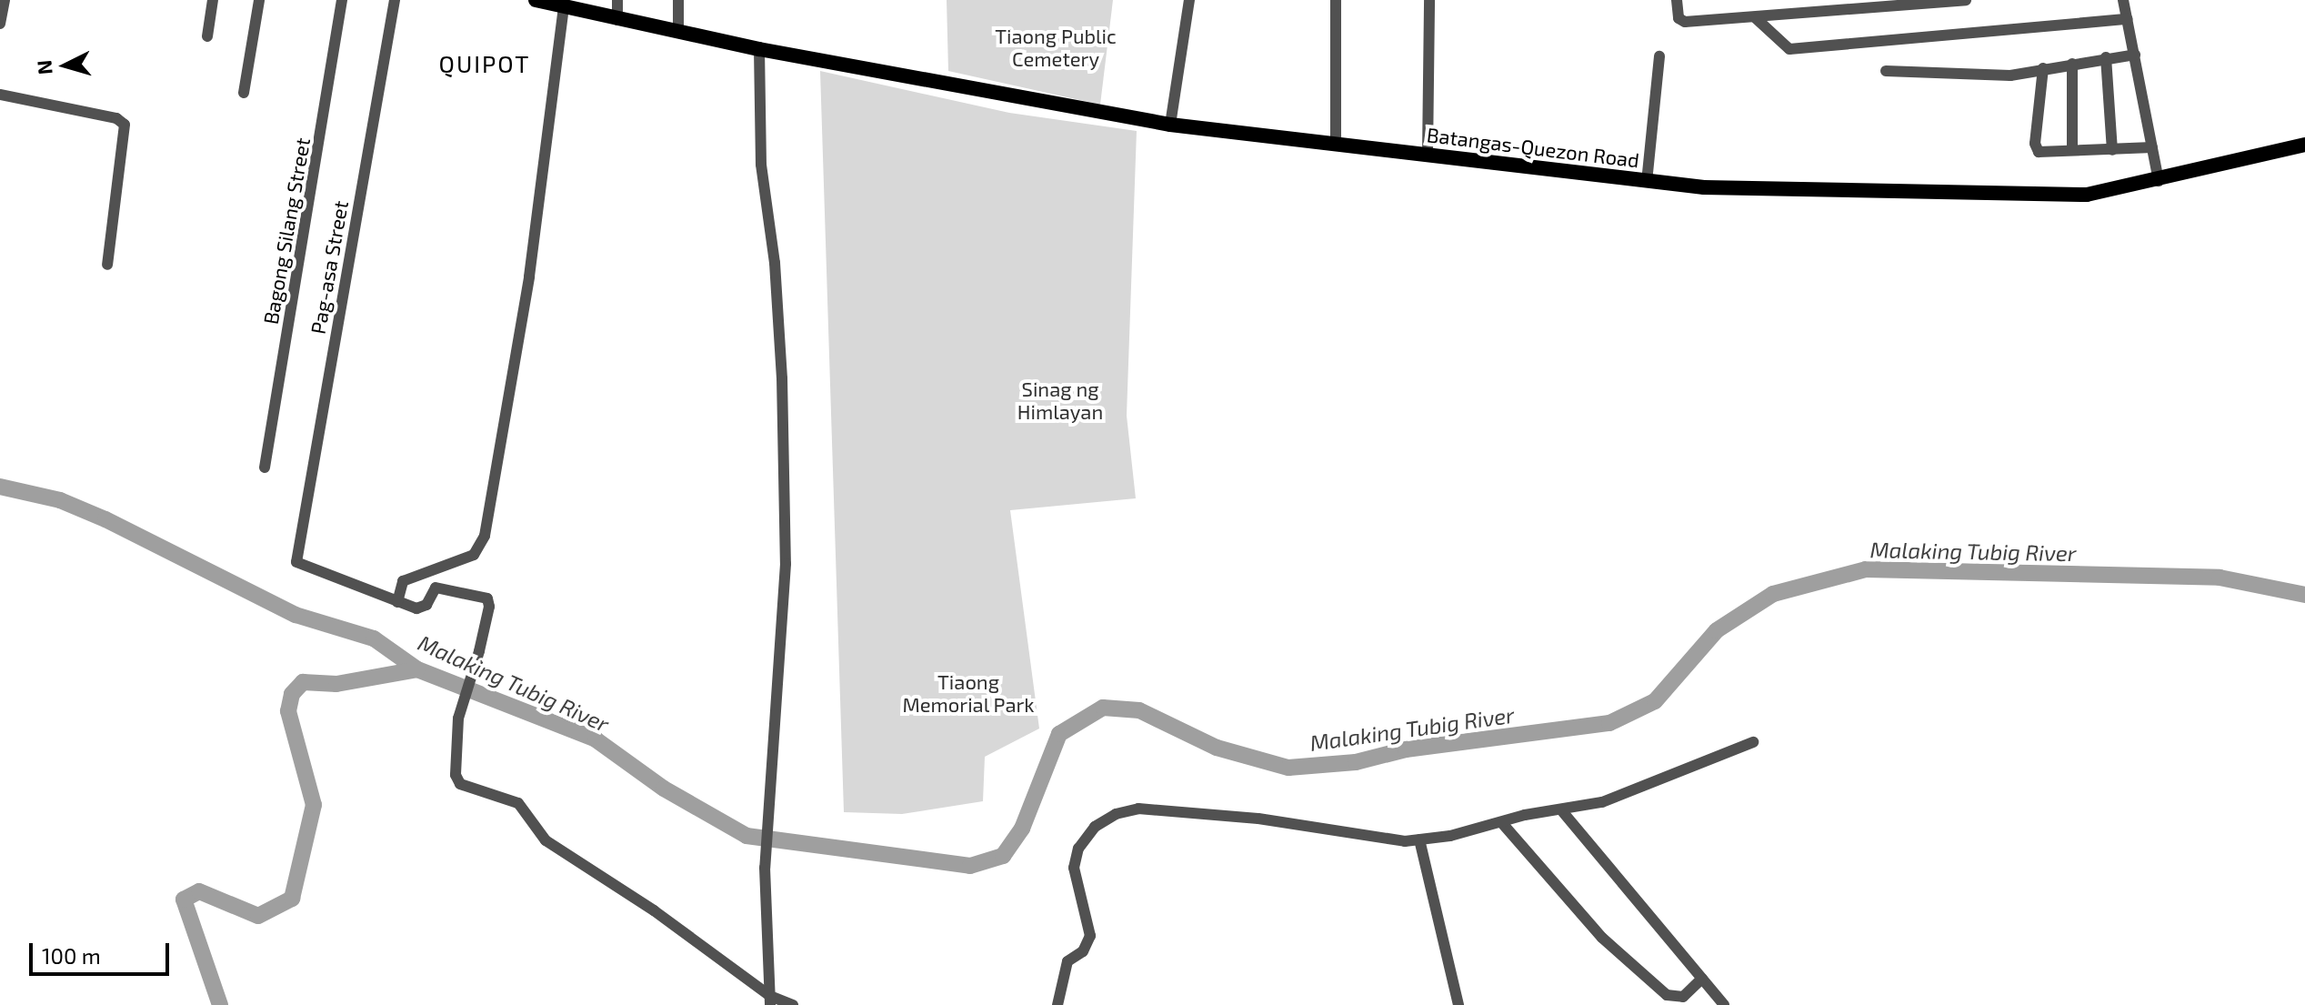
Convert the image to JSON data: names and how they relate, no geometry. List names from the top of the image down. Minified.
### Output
{"streets":{"main road":["Batangas-Quezon Road"],"street":["Bagong Silang Street","Pag-asa Street"]},"districts":["QUIPOT"],"water":["Malaking Tubig River"],"parks":["Tiaong Public Cemetery","Sinag ng Himlayan","Tiaong Memorial Park"],"scale_bar":"100 m","north":"left"}
